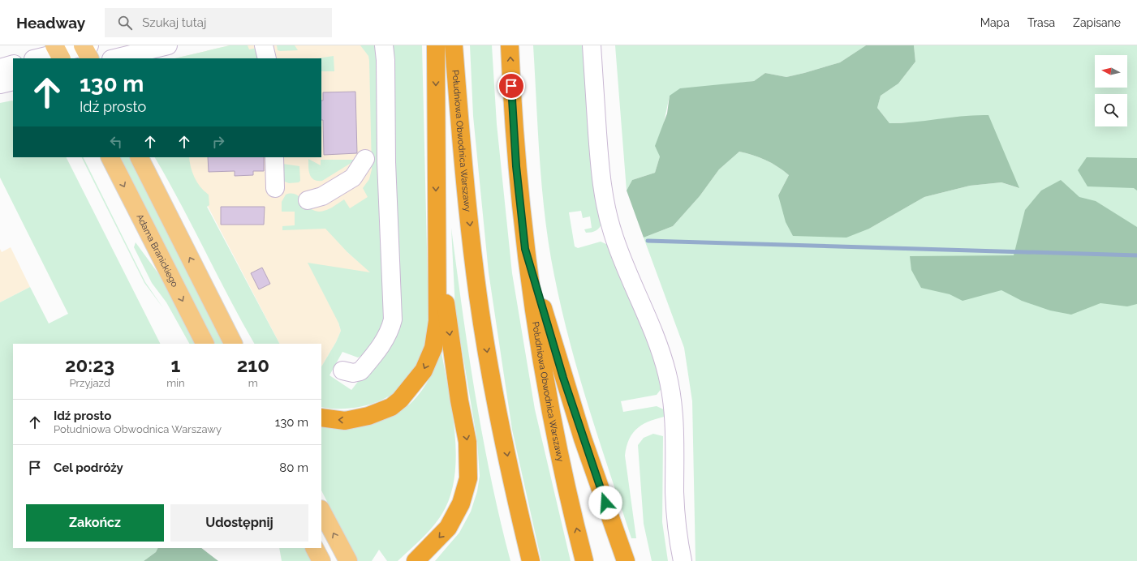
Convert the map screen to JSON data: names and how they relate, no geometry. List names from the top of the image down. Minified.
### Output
{"streets":{"highway":["Południowa Obwodnica Warszawy"],"main road":["Adama Branickiego"]},"north":"left","page":{"header":"Headway","search":"Szukaj tutaj","nav":["Mapa","Trasa","Zapisane"],"turn":["130 m","Idź prosto"],"eta":["20:23","Przyjazd","1","min","210","m"],"list":[{"name":"Idź prosto","note":"Południowa Obwodnica Warszawy","value":"130 m"},{"name":"Cel podróży","value":"80 m"}],"buttons":["Zakończ","Udostępnij"]}}
